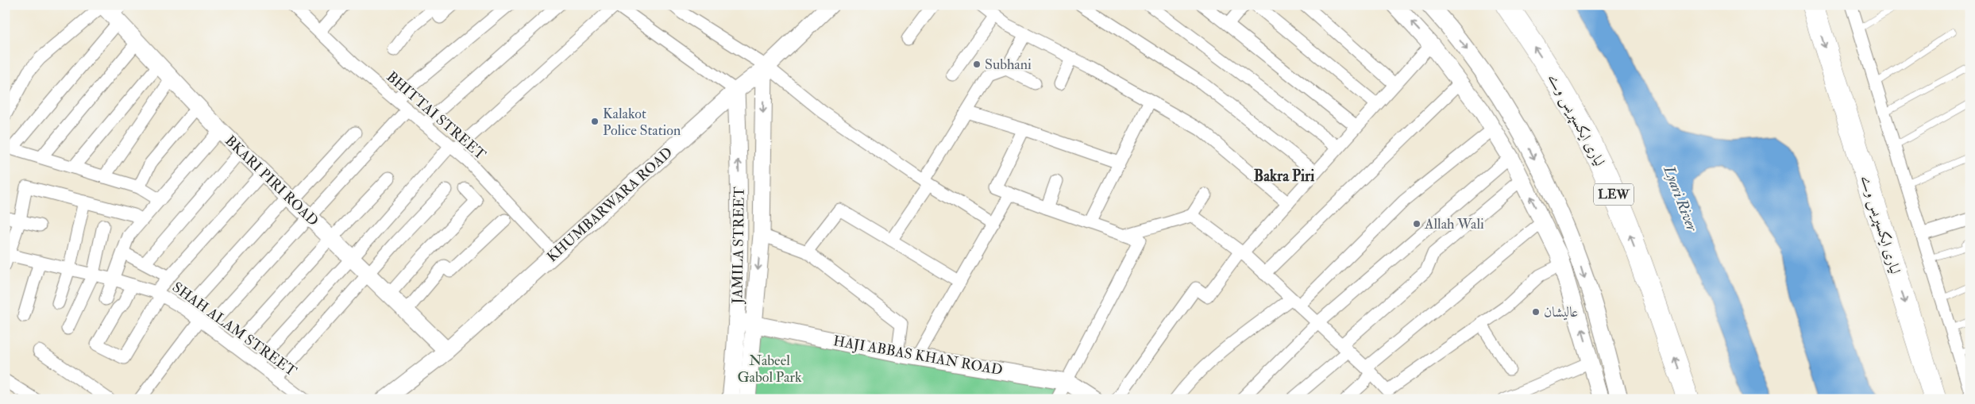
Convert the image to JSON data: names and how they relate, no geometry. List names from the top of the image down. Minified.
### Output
{"streets":{"highway":["لیاری ایکسپریس وے","LEW"],"main road":["BKARI PIRI ROAD","KHUMBARWARA ROAD","JAMILA STREET","HAJI ABBAS KHAN ROAD"],"street":["BHITTAI STREET","SHAH ALAM STREET"]},"crossings":[["BHITTAI STREET","KHUMBARWARA ROAD"],["BKARI PIRI ROAD","KHUMBARWARA ROAD"],["KHUMBARWARA ROAD","JAMILA STREET"],["JAMILA STREET","HAJI ABBAS KHAN ROAD"]],"districts":["Bakra Piri"],"water":["Lyari River"],"parks":["Nabeel Gabol Park"],"places":["Subhani","Kalakot Police Station","Allah Wali","عالیشان"]}
